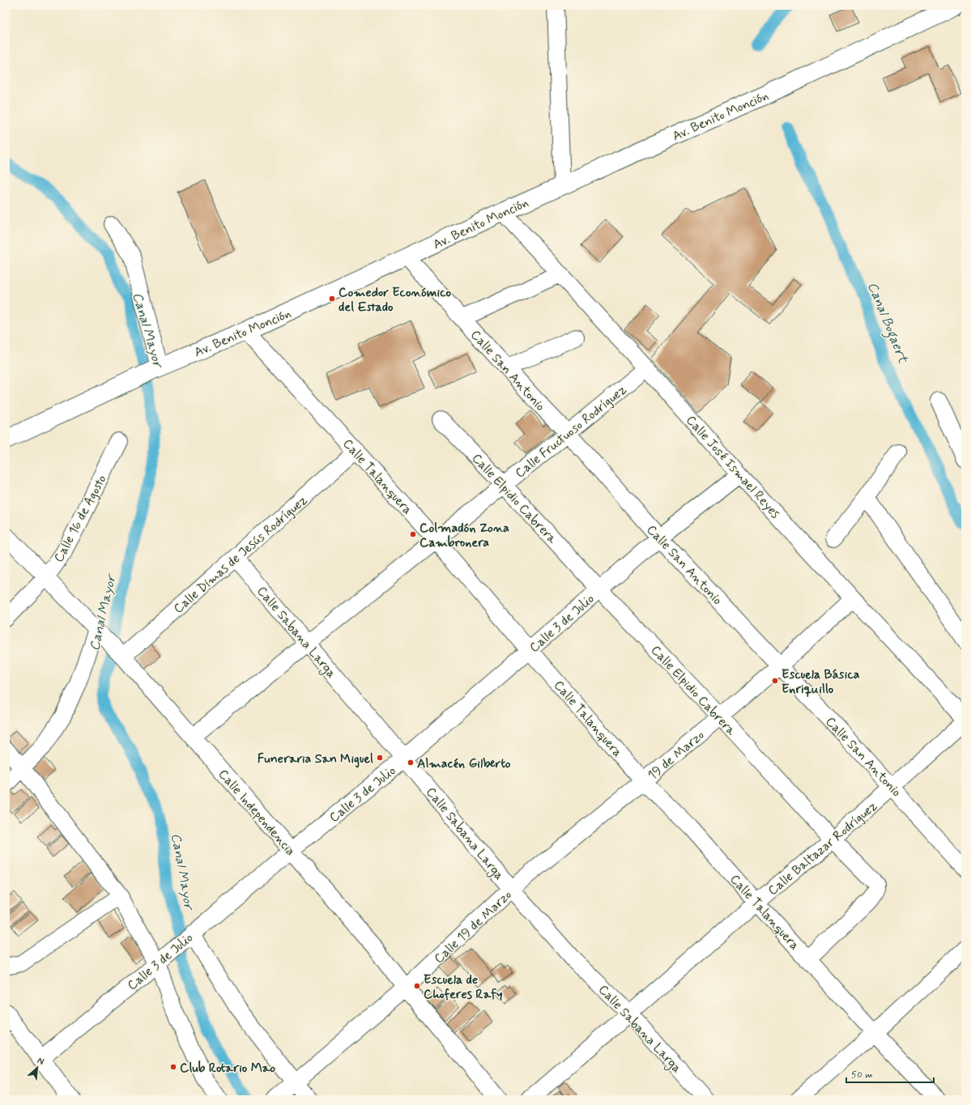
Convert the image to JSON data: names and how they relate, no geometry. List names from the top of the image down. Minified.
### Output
{"streets":{"main road":["Av. Benito Monción"],"street":["Calle San Antonio","Calle Fructuoso Rodríguez","Calle José Ismael Reyes","Calle Talanquera","Calle Elpidio Cabrera","Calle 16 de Agosto","Calle Dimas de Jesús Rodríguez","Calle 3 de Julio","Calle Sabana Larga","19 de Marzo","Calle Independencia","Calle Baltazar Rodríguez","Calle 19 de Marzo"]},"crossings":[["Av. Benito Monción","Calle San Antonio"],["Av. Benito Monción","Calle José Ismael Reyes"],["Av. Benito Monción","Calle Talanquera"],["Calle San Antonio","Calle Fructuoso Rodríguez"],["Calle San Antonio","Calle 3 de Julio"],["Calle San Antonio","19 de Marzo"],["Calle San Antonio","Calle Baltazar Rodríguez"],["Calle Fructuoso Rodríguez","Calle José Ismael Reyes"],["Calle Fructuoso Rodríguez","Calle Talanquera"],["Calle Fructuoso Rodríguez","Calle Elpidio Cabrera"],["Calle Fructuoso Rodríguez","Calle Sabana Larga"],["Calle Fructuoso Rodríguez","Calle Independencia"],["Calle José Ismael Reyes","Calle 3 de Julio"],["Calle José Ismael Reyes","19 de Marzo"],["Calle Talanquera","Calle Elpidio Cabrera"],["Calle Talanquera","Calle Dimas de Jesús Rodríguez"],["Calle Talanquera","Calle 3 de Julio"],["Calle Talanquera","19 de Marzo"],["Calle Talanquera","Calle Baltazar Rodríguez"],["Calle Talanquera","Calle 19 de Marzo"],["Calle Elpidio Cabrera","Calle 3 de Julio"],["Calle Elpidio Cabrera","19 de Marzo"],["Calle Elpidio Cabrera","Calle Baltazar Rodríguez"],["Calle 16 de Agosto","Calle Independencia"],["Calle Dimas de Jesús Rodríguez","Calle Sabana Larga"],["Calle Dimas de Jesús Rodríguez","Calle Independencia"],["Calle 3 de Julio","Calle Sabana Larga"],["Calle 3 de Julio","Calle Independencia"],["Calle Sabana Larga","Calle Baltazar Rodríguez"],["Calle Sabana Larga","Calle 19 de Marzo"],["19 de Marzo","Calle 19 de Marzo"],["Calle Independencia","Calle 19 de Marzo"]],"water":["Canal Bogaert","Canal Mayor"],"places":["Comedor Económico del Estado","Colmadón Zona Cambronera","Escuela Básica Enriquillo","Funeraria San Miguel","Almacén Gilberto","Escuela de Choferes Rafy","Club Rotario Mao"],"scale_bar":"50 m","north":"top right"}
